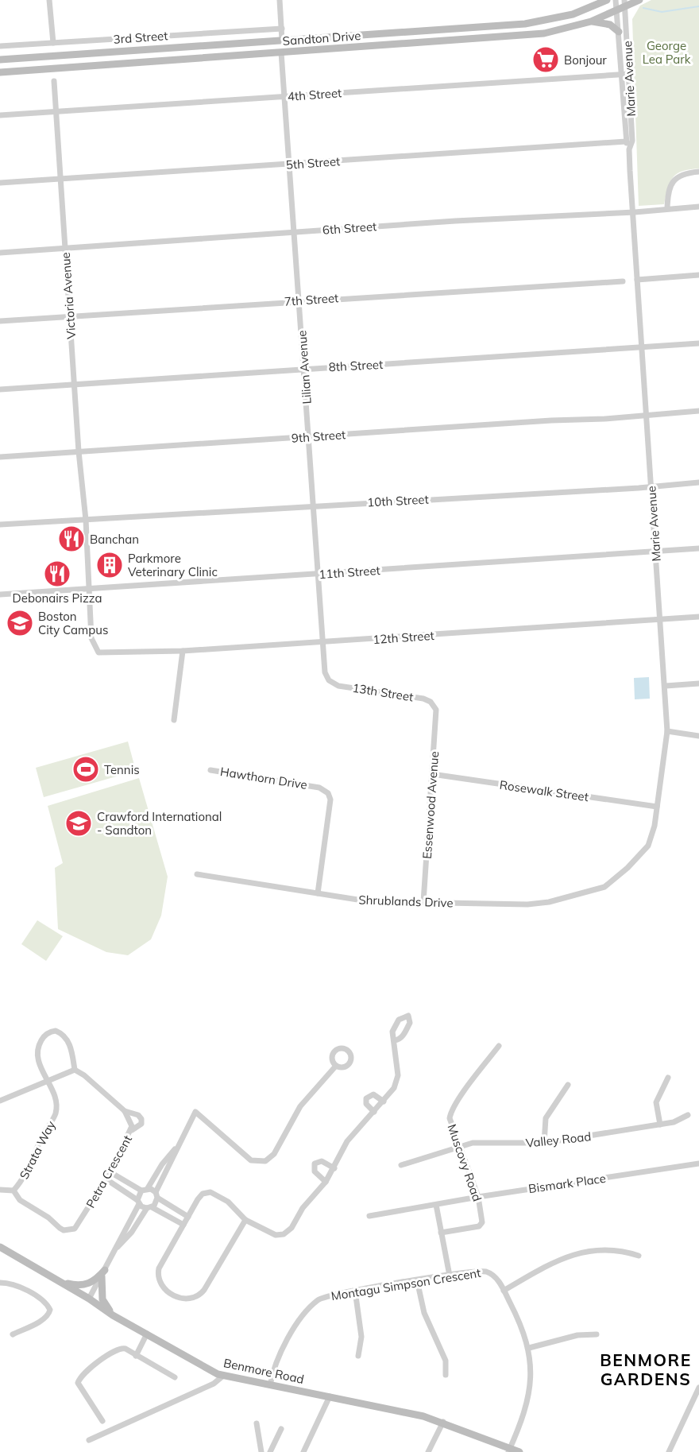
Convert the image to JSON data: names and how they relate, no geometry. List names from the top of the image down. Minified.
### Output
{"streets":{"main road":["Sandton Drive","Benmore Road"],"street":["3rd Street","Marie Avenue","4th Street","5th Street","6th Street","Victoria Avenue","7th Street","8th Street","Lilian Avenue","9th Street","10th Street","11th Street","12th Street","13th Street","Hawthorn Drive","Rosewalk Street","Essenwood Avenue","Shrublands Drive","Valley Road","Strata Way","Muscovy Road","Petra Crescent","Bismark Place","Montagu Simpson Crescent"]},"crossings":[["Sandton Drive","Marie Avenue"],["Sandton Drive","Lilian Avenue"],["Marie Avenue","4th Street"],["Marie Avenue","5th Street"],["Marie Avenue","6th Street"],["Marie Avenue","8th Street"],["Marie Avenue","9th Street"],["Marie Avenue","10th Street"],["Marie Avenue","11th Street"],["Marie Avenue","12th Street"],["Marie Avenue","Rosewalk Street"],["Marie Avenue","Shrublands Drive"],["4th Street","Victoria Avenue"],["4th Street","Lilian Avenue"],["5th Street","Victoria Avenue"],["5th Street","Lilian Avenue"],["6th Street","Victoria Avenue"],["6th Street","Lilian Avenue"],["Victoria Avenue","7th Street"],["Victoria Avenue","8th Street"],["Victoria Avenue","9th Street"],["Victoria Avenue","10th Street"],["7th Street","Lilian Avenue"],["8th Street","Lilian Avenue"],["Lilian Avenue","9th Street"],["Lilian Avenue","10th Street"],["Lilian Avenue","11th Street"],["Lilian Avenue","12th Street"],["Lilian Avenue","13th Street"],["11th Street","12th Street"],["13th Street","Essenwood Avenue"],["Hawthorn Drive","Shrublands Drive"],["Rosewalk Street","Essenwood Avenue"],["Essenwood Avenue","Shrublands Drive"],["Valley Road","Muscovy Road"],["Strata Way","Petra Crescent"],["Muscovy Road","Bismark Place"],["Montagu Simpson Crescent","Benmore Road"]],"districts":["BENMORE GARDENS"],"parks":["George Lea Park"],"places":{"supermarket":["Bonjour"],"restaurant":["Banchan","Debonairs Pizza"],"building":["Parkmore Veterinary Clinic"],"school or university":["Boston City Campus","Crawford International - Sandton"],"sports":["Tennis"]}}
